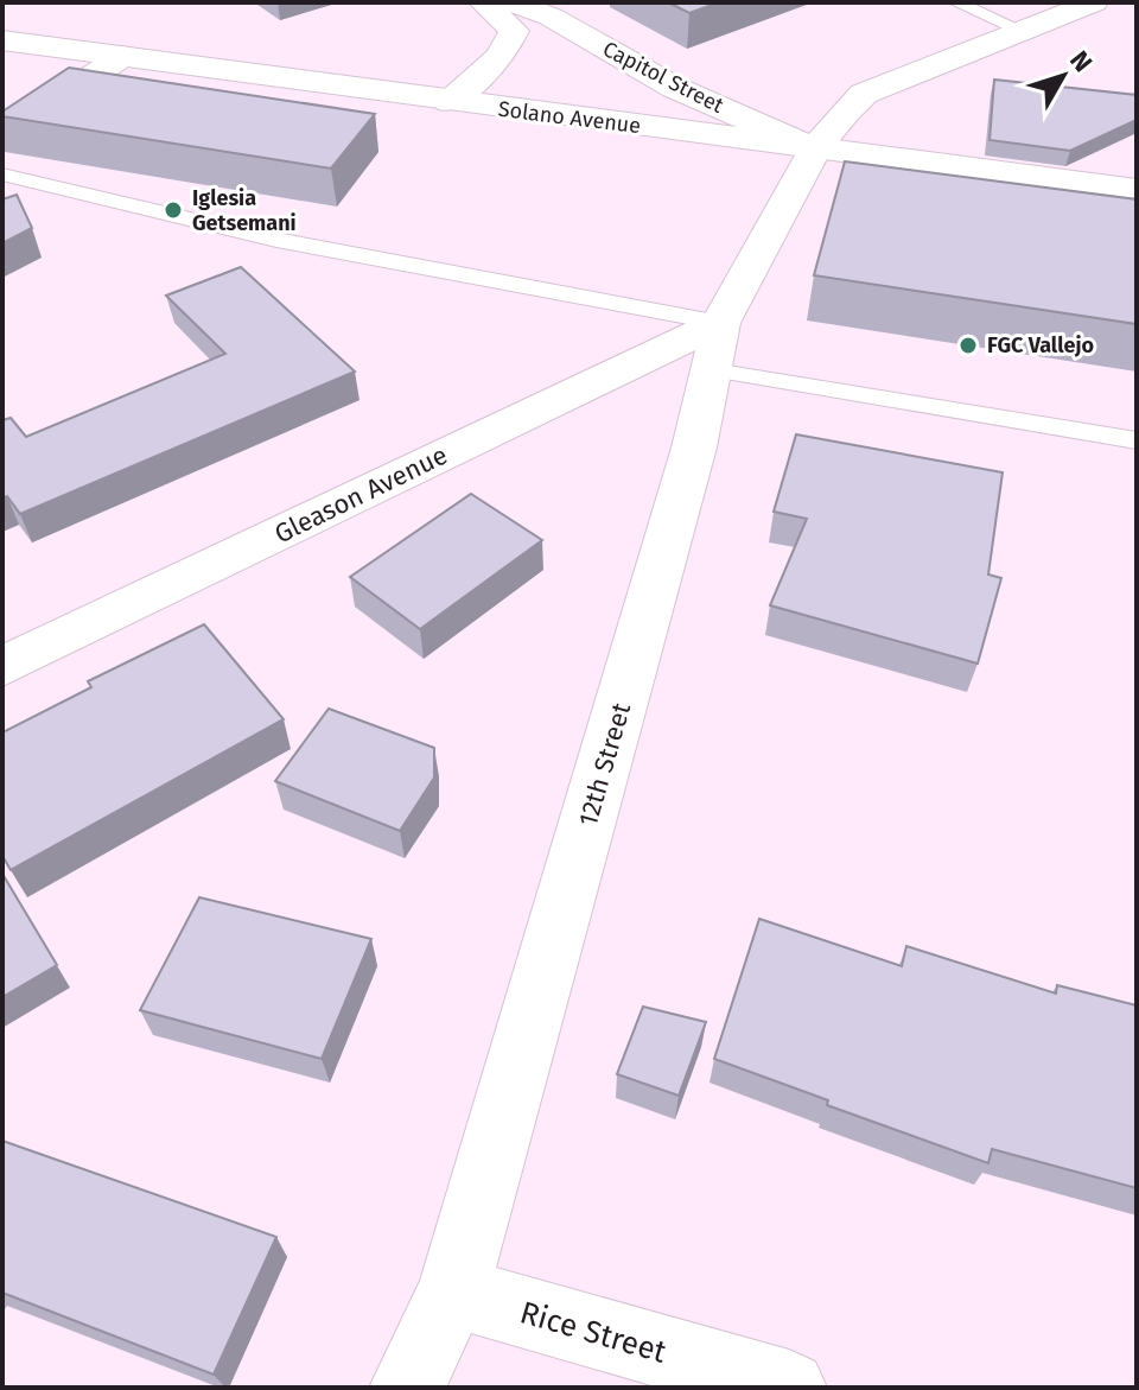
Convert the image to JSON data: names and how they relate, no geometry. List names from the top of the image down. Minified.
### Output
{"streets":{"street":["Capitol Street","Solano Avenue","Gleason Avenue","12th Street","Rice Street"]},"crossings":[["Capitol Street","Solano Avenue"],["Capitol Street","12th Street"],["Solano Avenue","12th Street"],["Gleason Avenue","12th Street"],["12th Street","Rice Street"]],"places":["Iglesia Getsemani","FGC Vallejo"],"north":"top right"}
